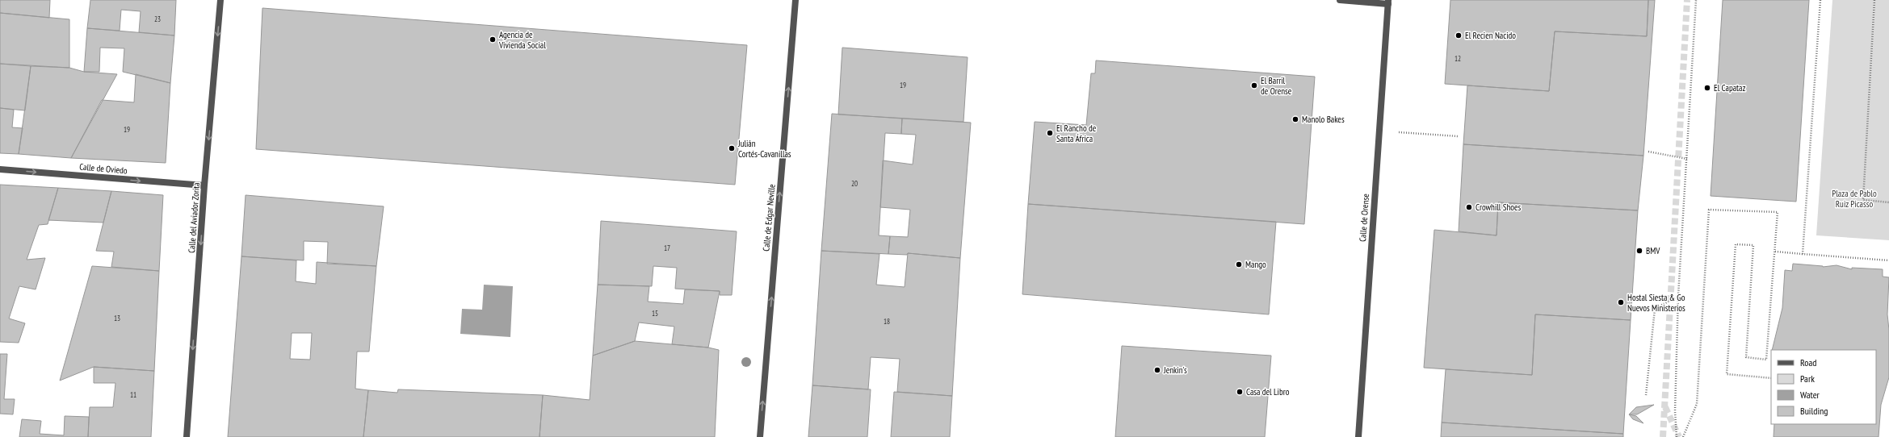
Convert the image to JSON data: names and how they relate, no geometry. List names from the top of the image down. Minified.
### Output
{"streets":{"street":["Calle de Oviedo","Calle del Aviador Zorita","Calle de Edgar Neville","Calle de Orense"]},"crossings":[["Calle de Oviedo","Calle del Aviador Zorita"]],"one_way":["Calle de Oviedo","Calle del Aviador Zorita","Calle de Edgar Neville"],"parks":["Plaza de Pablo Ruiz Picasso"],"places":["El Recien Nacido","Agencia de Vivienda Social","El Barril de Orense","El Capataz","Manolo Bakes","El Rancho de Santa África","Julián Cortés-Cavanillas","Crowhill Shoes","BMV","Mango","Hostal Siesta & Go Nuevos Ministerios","Jenkin's","Casa del Libro"],"house_numbers":["23","12","19","19","20","17","15","13","18","11"],"legend":["Road","Park","Water","Building"]}
